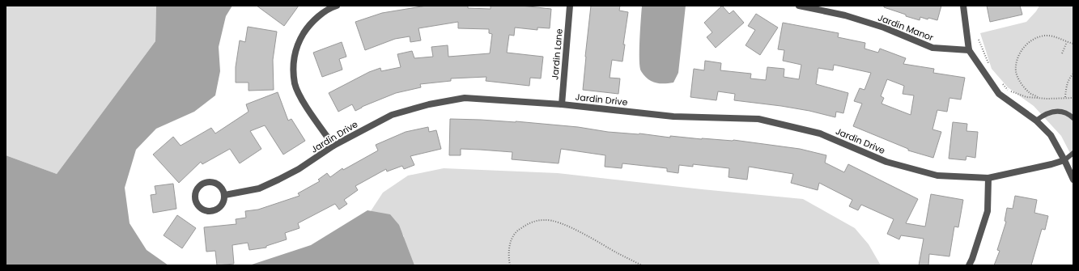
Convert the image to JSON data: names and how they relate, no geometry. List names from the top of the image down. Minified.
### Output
{"streets":{"street":["Jardin Manor","Jardin Lane","Jardin Drive"]},"crossings":[["Jardin Lane","Jardin Drive"]]}
